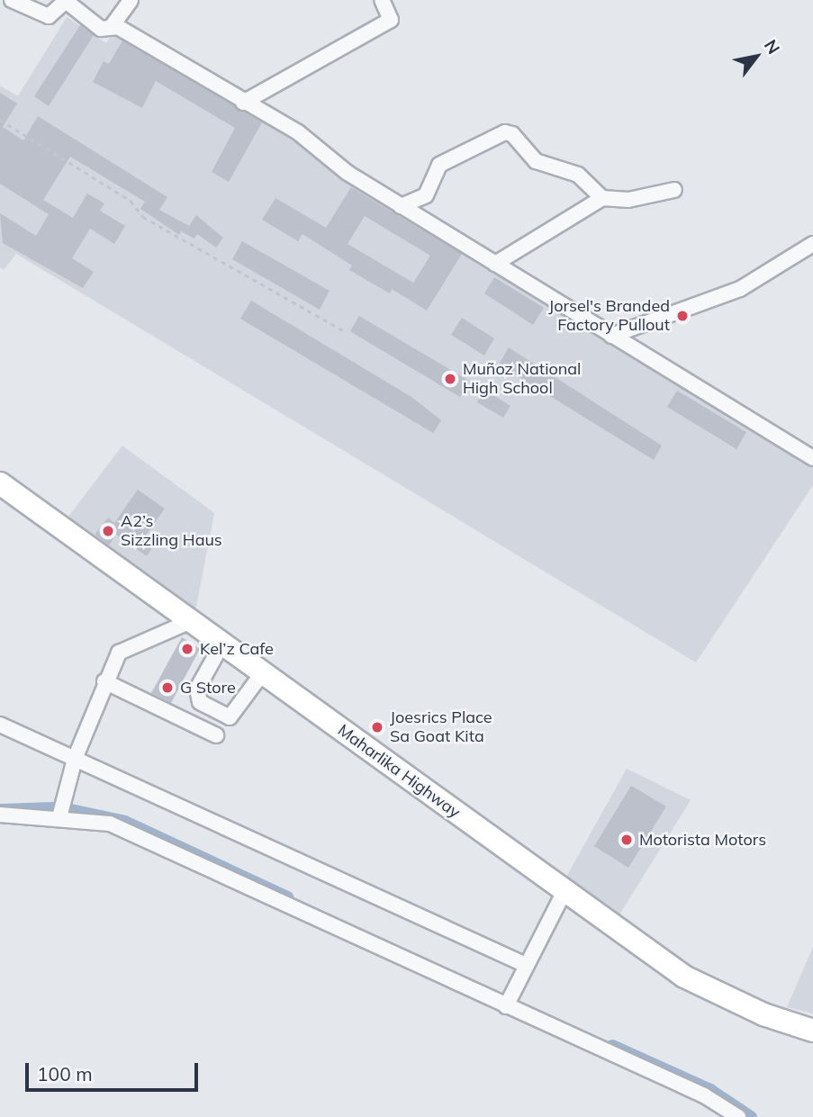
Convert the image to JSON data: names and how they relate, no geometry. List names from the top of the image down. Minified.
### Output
{"streets":{"highway":["Maharlika Highway"]},"places":["Jorsel's Branded Factory Pullout","Muñoz National High School","A2’s Sizzling Haus","Kel’z Cafe","G Store","Joesrics Place Sa Goat Kita","Motorista Motors"],"scale_bar":"100 m","north":"top right"}
